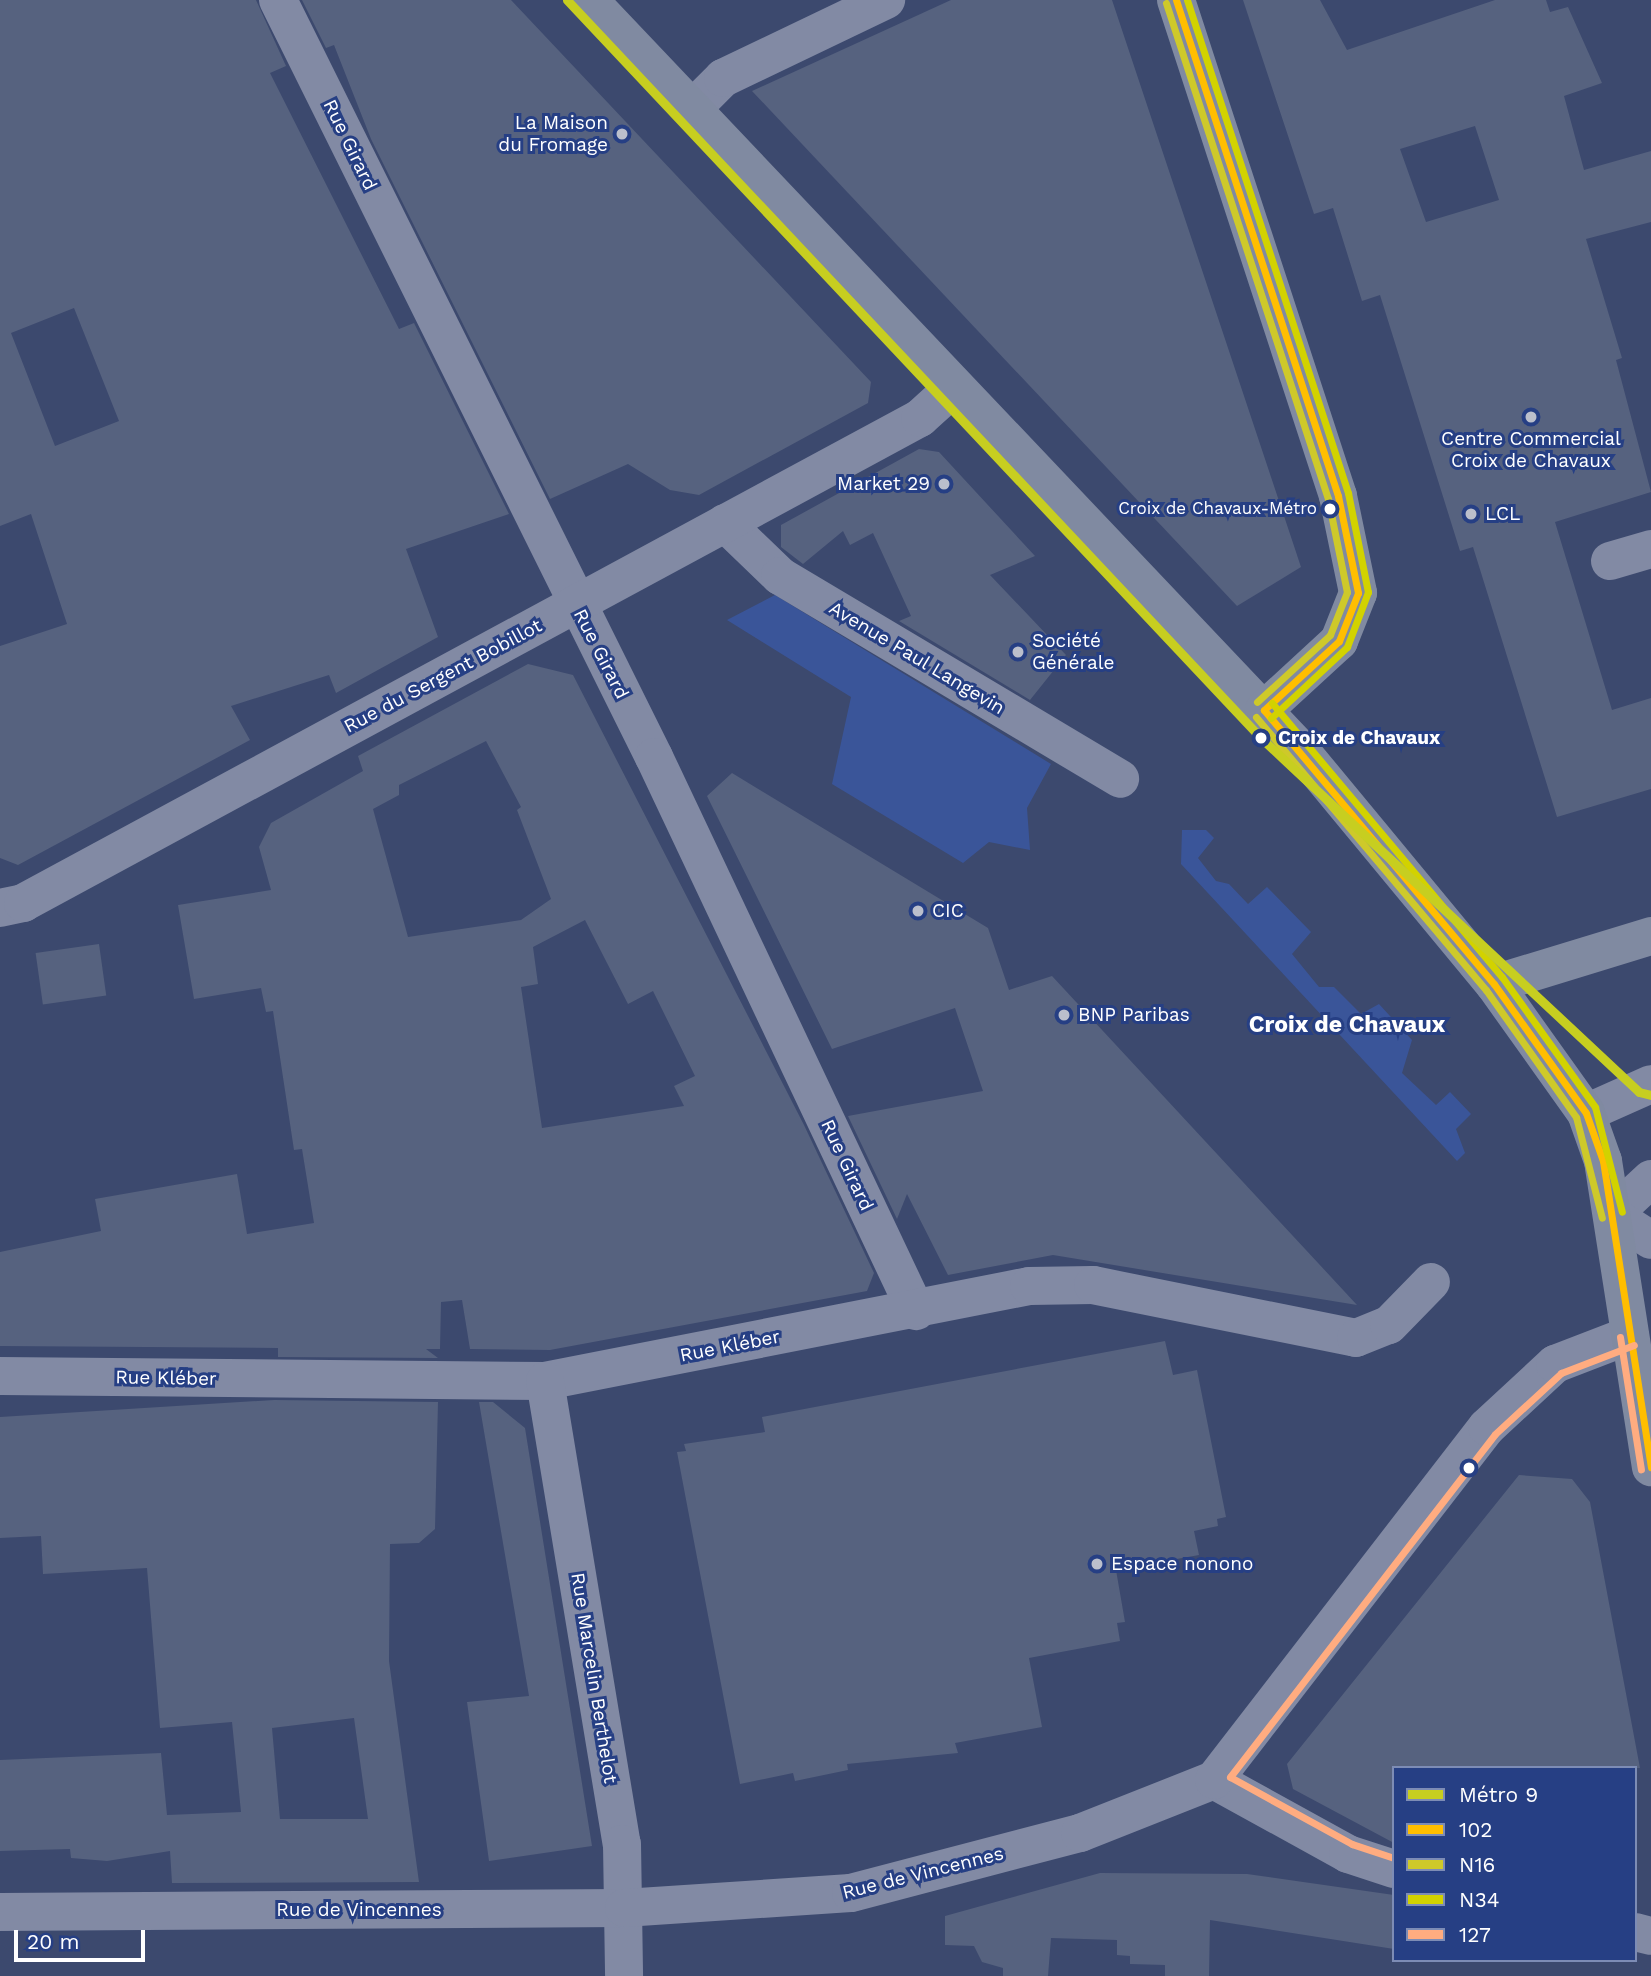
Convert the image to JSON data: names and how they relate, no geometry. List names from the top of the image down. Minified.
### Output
{"streets":{"street":["Rue Girard","Avenue Paul Langevin","Rue du Sergent Bobillot","Rue Kléber","Rue Marcelin Berthelot","Rue de Vincennes"]},"crossings":[["Rue Girard","Rue du Sergent Bobillot"],["Rue Girard","Rue Kléber"],["Avenue Paul Langevin","Rue du Sergent Bobillot"],["Rue Kléber","Rue Marcelin Berthelot"],["Rue Marcelin Berthelot","Rue de Vincennes"]],"districts":["Croix de Chavaux"],"places":["La Maison du Fromage","Centre Commercial Croix de Chavaux","Market 29","Croix de Chavaux-Métro","LCL","Société Générale","Croix de Chavaux","CIC","BNP Paribas","Espace nonono"],"lines":["metro line 9","transit line 102","transit line N34","transit line N16","transit line 127"],"legend":["Métro 9","102","N16","N34","127"],"scale_bar":"20 m"}
